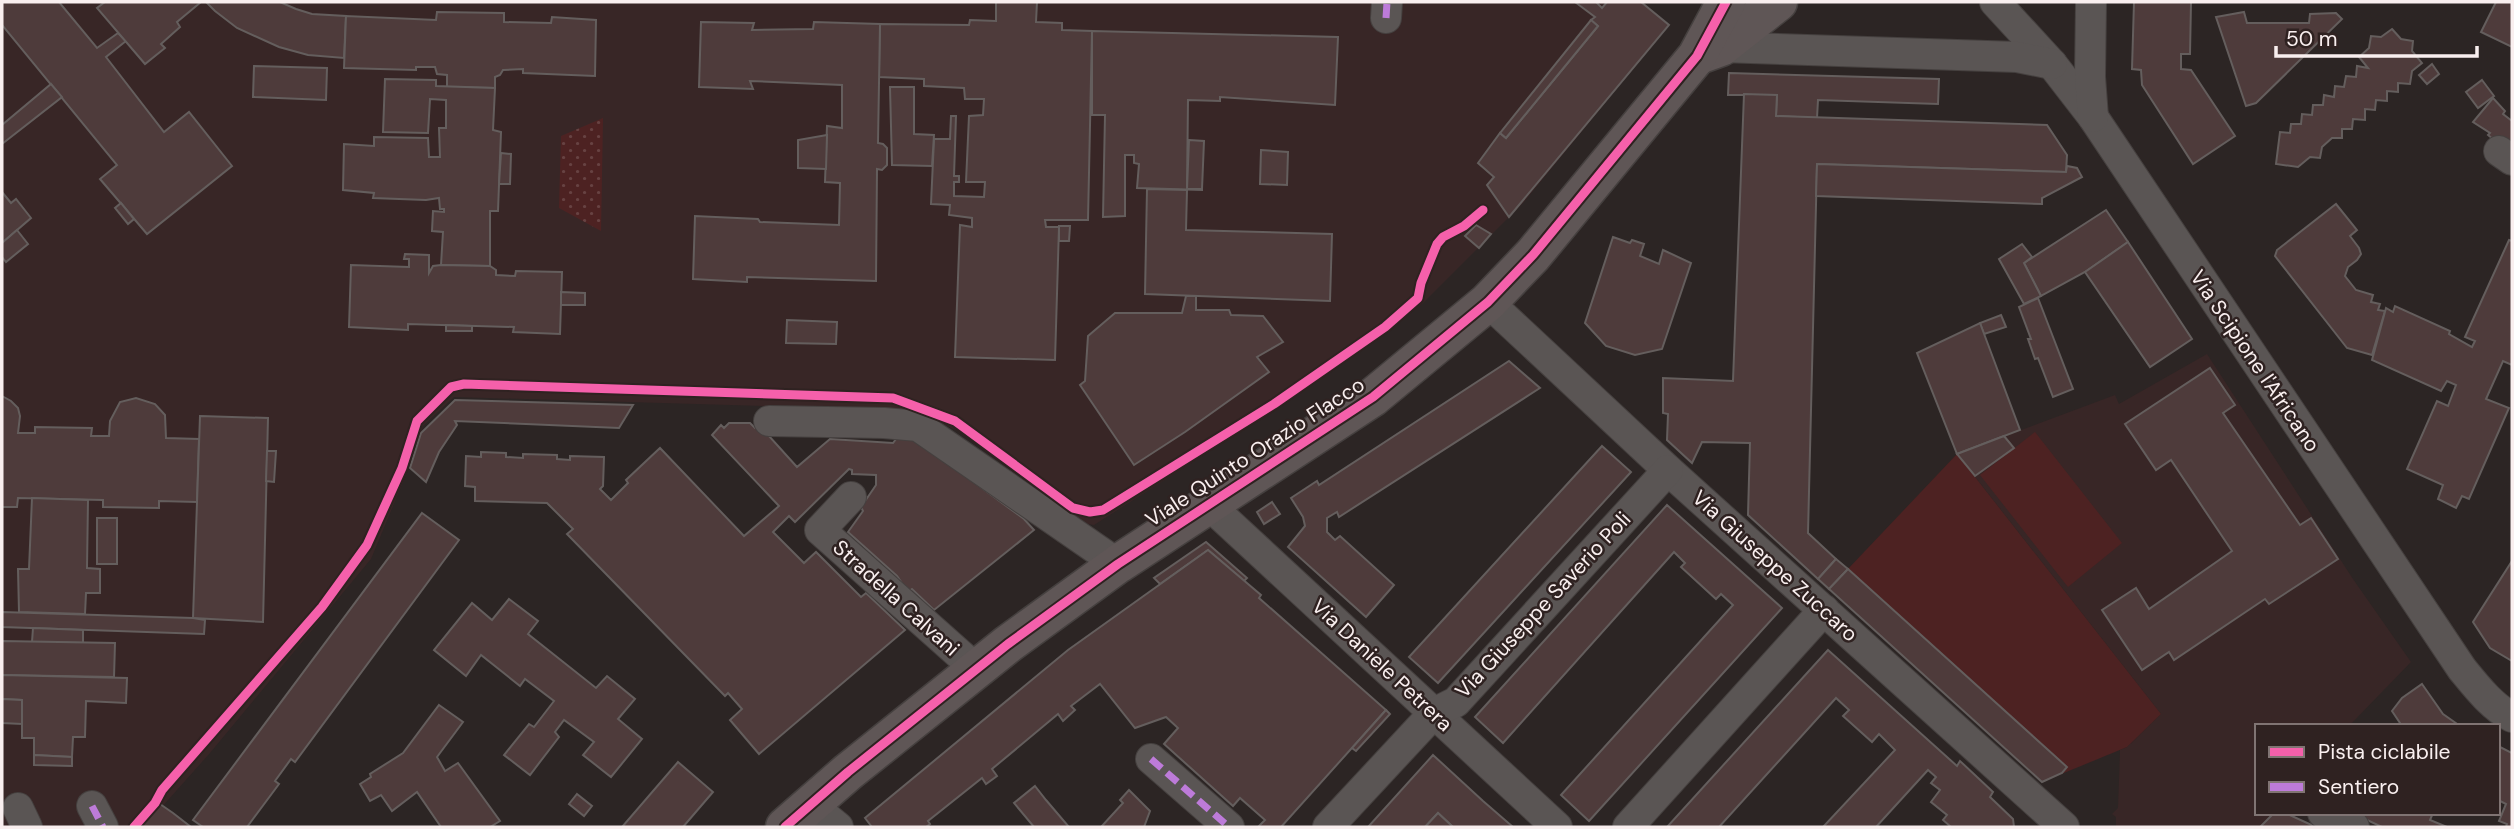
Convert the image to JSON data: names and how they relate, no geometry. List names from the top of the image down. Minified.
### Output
{"streets":{"street":["Via Scipione l'Africano","Viale Quinto Orazio Flacco","Via Giuseppe Zuccaro","Stradella Calvani","Via Giuseppe Saverio Poli","Via Daniele Petrera"]},"crossings":[["Viale Quinto Orazio Flacco","Via Giuseppe Zuccaro"],["Viale Quinto Orazio Flacco","Stradella Calvani"],["Viale Quinto Orazio Flacco","Via Daniele Petrera"],["Via Giuseppe Zuccaro","Via Giuseppe Saverio Poli"],["Via Giuseppe Saverio Poli","Via Daniele Petrera"]],"legend":["Pista ciclabile","Sentiero"],"scale_bar":"50 m"}
